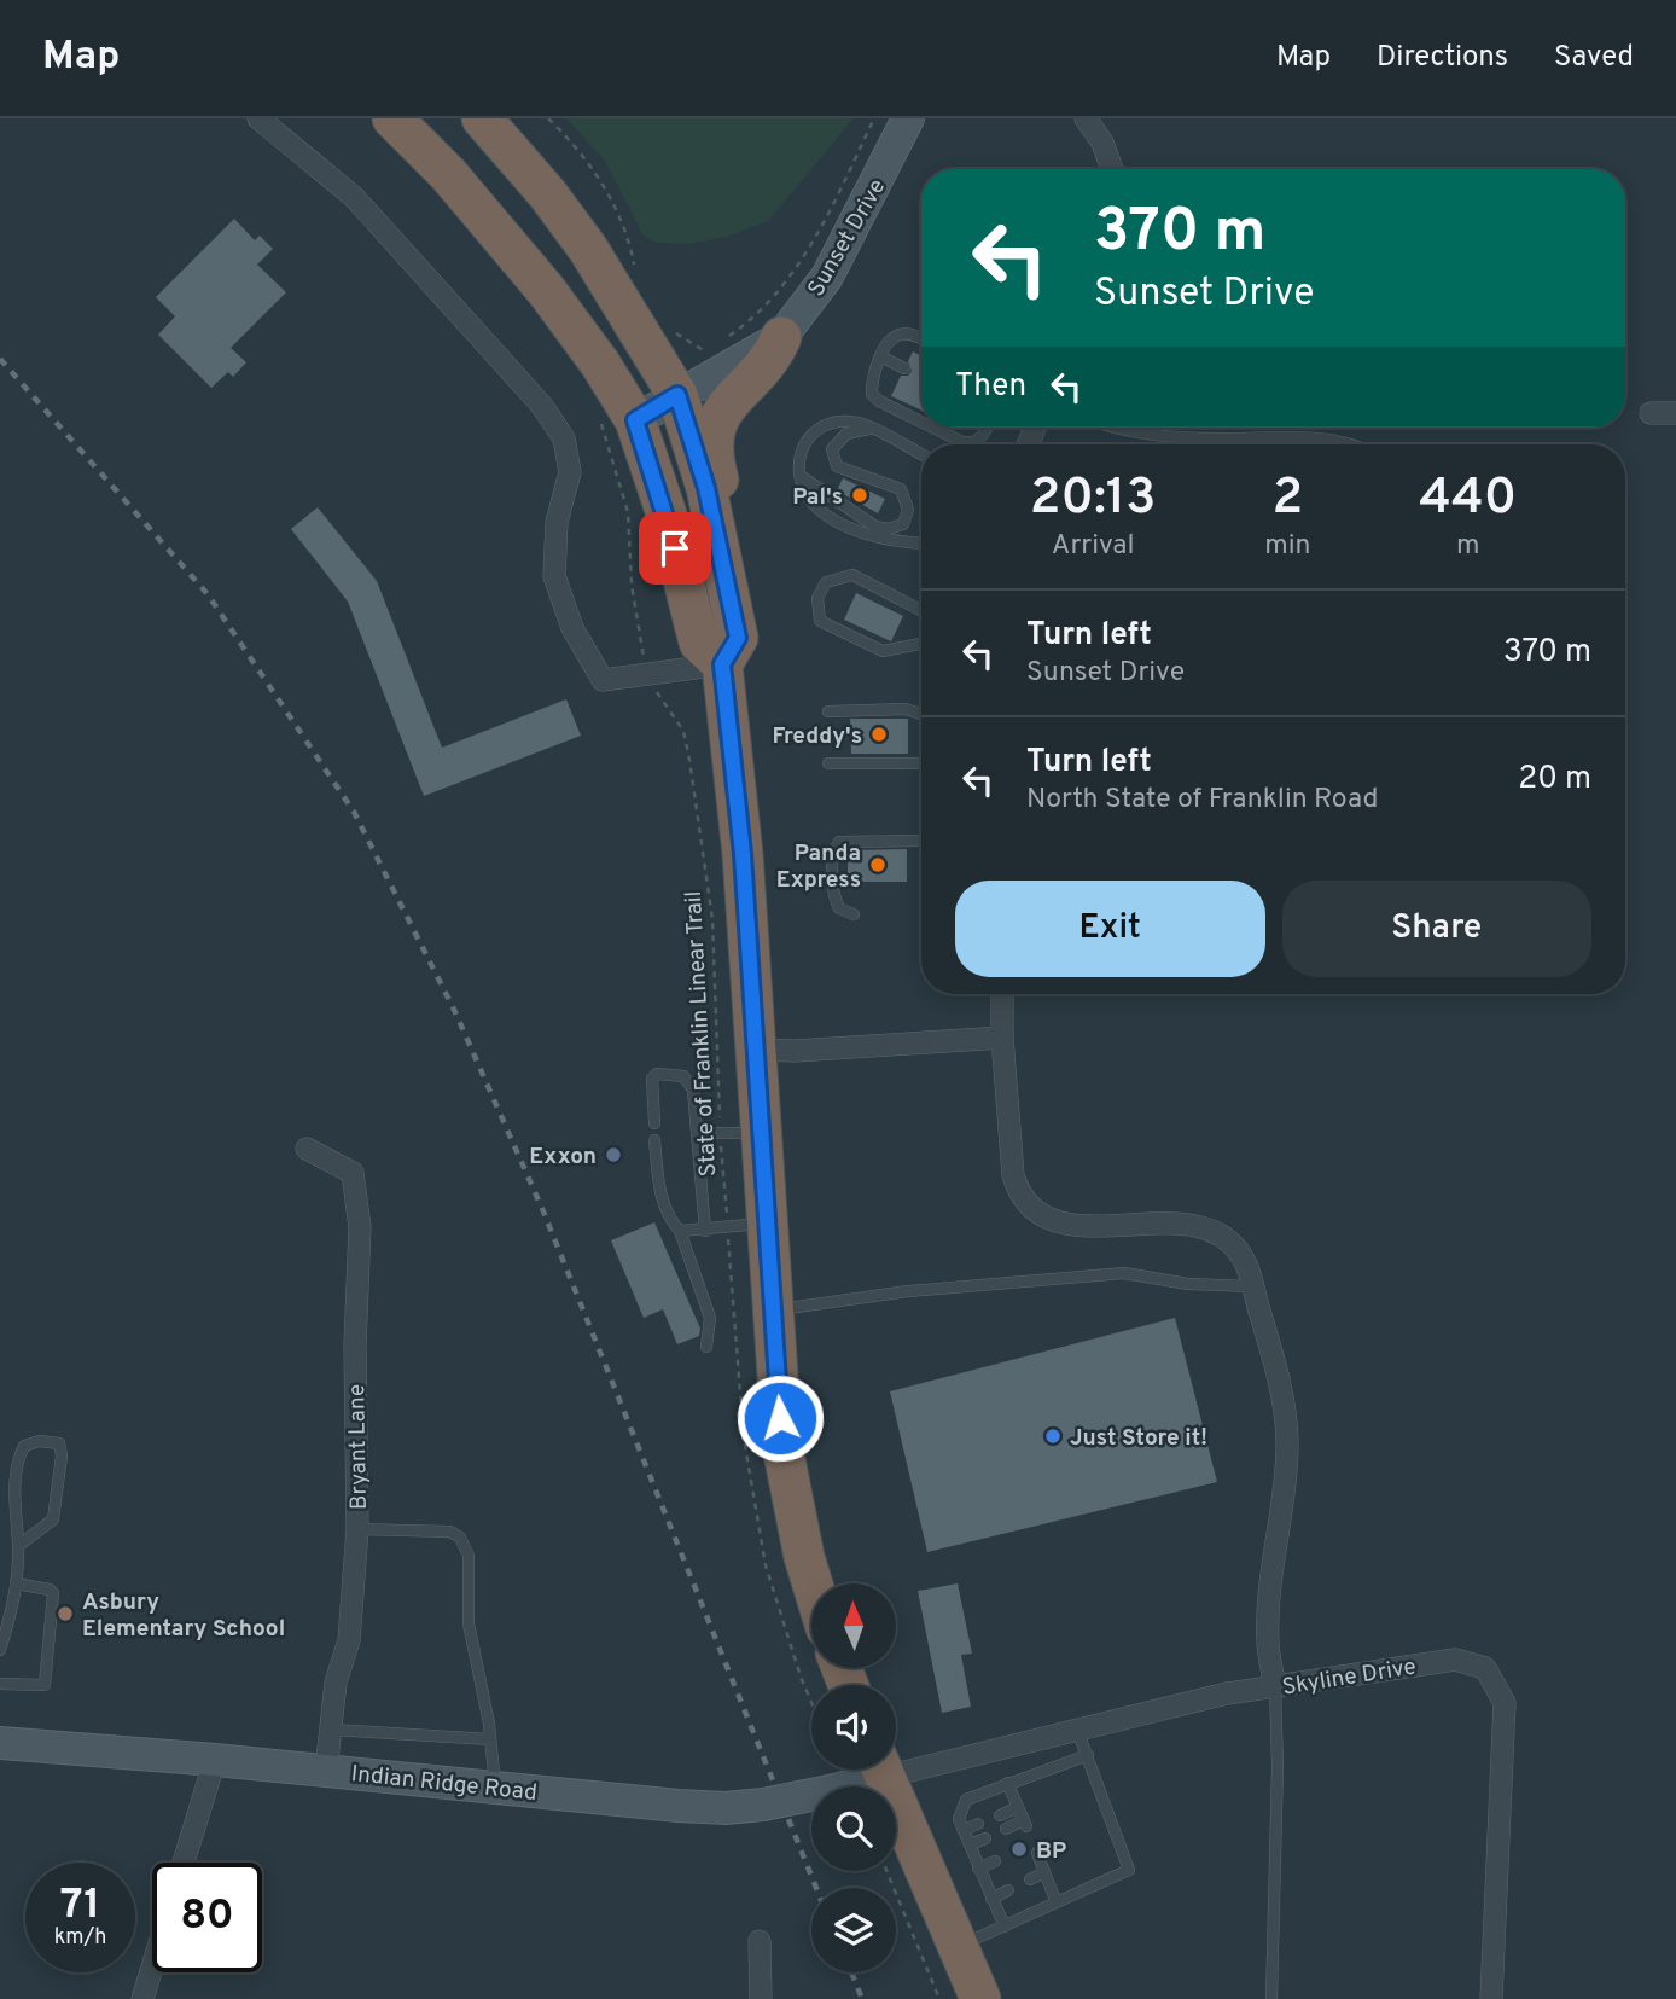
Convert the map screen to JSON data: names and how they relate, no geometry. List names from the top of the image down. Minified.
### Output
{"streets":{"street":["Sunset Drive","Bryant Lane","Skyline Drive","Indian Ridge Road"],"path":["State of Franklin Linear Trail"]},"crossings":[["Sunset Drive","State of Franklin Linear Trail"],["Bryant Lane","Indian Ridge Road"]],"places":["Pal's","Freddy's","Panda Express","Exxon","Just Store it!","Asbury Elementary School","BP"],"north":"top","page":{"header":"Map","nav":["Map","Directions","Saved"],"turn":["370 m","Sunset Drive"],"then":"Then","eta":["20:13","Arrival","2","min","440","m"],"list":[{"name":"Turn left","note":"Sunset Drive","value":"370 m"},{"name":"Turn left","note":"North State of Franklin Road","value":"20 m"}],"buttons":["Exit","Share"],"speed":"71 km/h","limit":"80"}}
